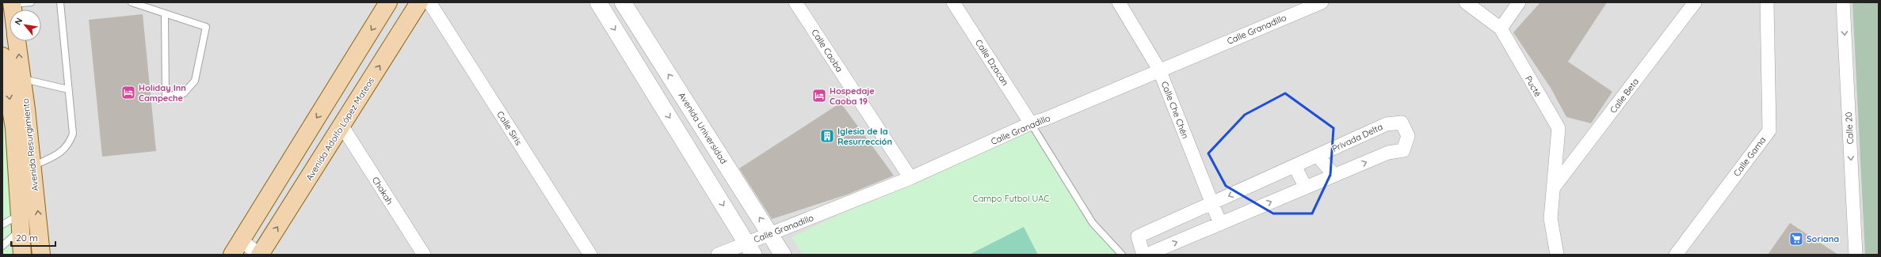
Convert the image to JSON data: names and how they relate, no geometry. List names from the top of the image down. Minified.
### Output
{"streets":{"main road":["Avenida Adolfo López Mateos","Avenida Resurgimiento"],"street":["Calle Granadillo","Calle Caoba","Calle Dzacan","Pucté","Calle Beta","Calle Che Chén","Calle Siris","Avenida Universidad","Calle 20","Privada Delta","Calle Gama","Chakah"]},"crossings":[["Calle Granadillo","Calle Caoba"],["Calle Granadillo","Calle Dzacan"],["Calle Granadillo","Calle Che Chén"],["Calle Granadillo","Avenida Universidad"],["Pucté","Calle Beta"],["Calle Che Chén","Privada Delta"],["Avenida Adolfo López Mateos","Chakah"]],"one_way":["Calle 20"],"parks":["Campo Futbol UAC"],"places":{"hotel":["Holiday Inn Campeche","Hospedaje Caoba 19"],"building":["Iglesia de la Resurrección"],"supermarket":["Soriana"]},"scale_bar":"20 m","north":"top left"}
